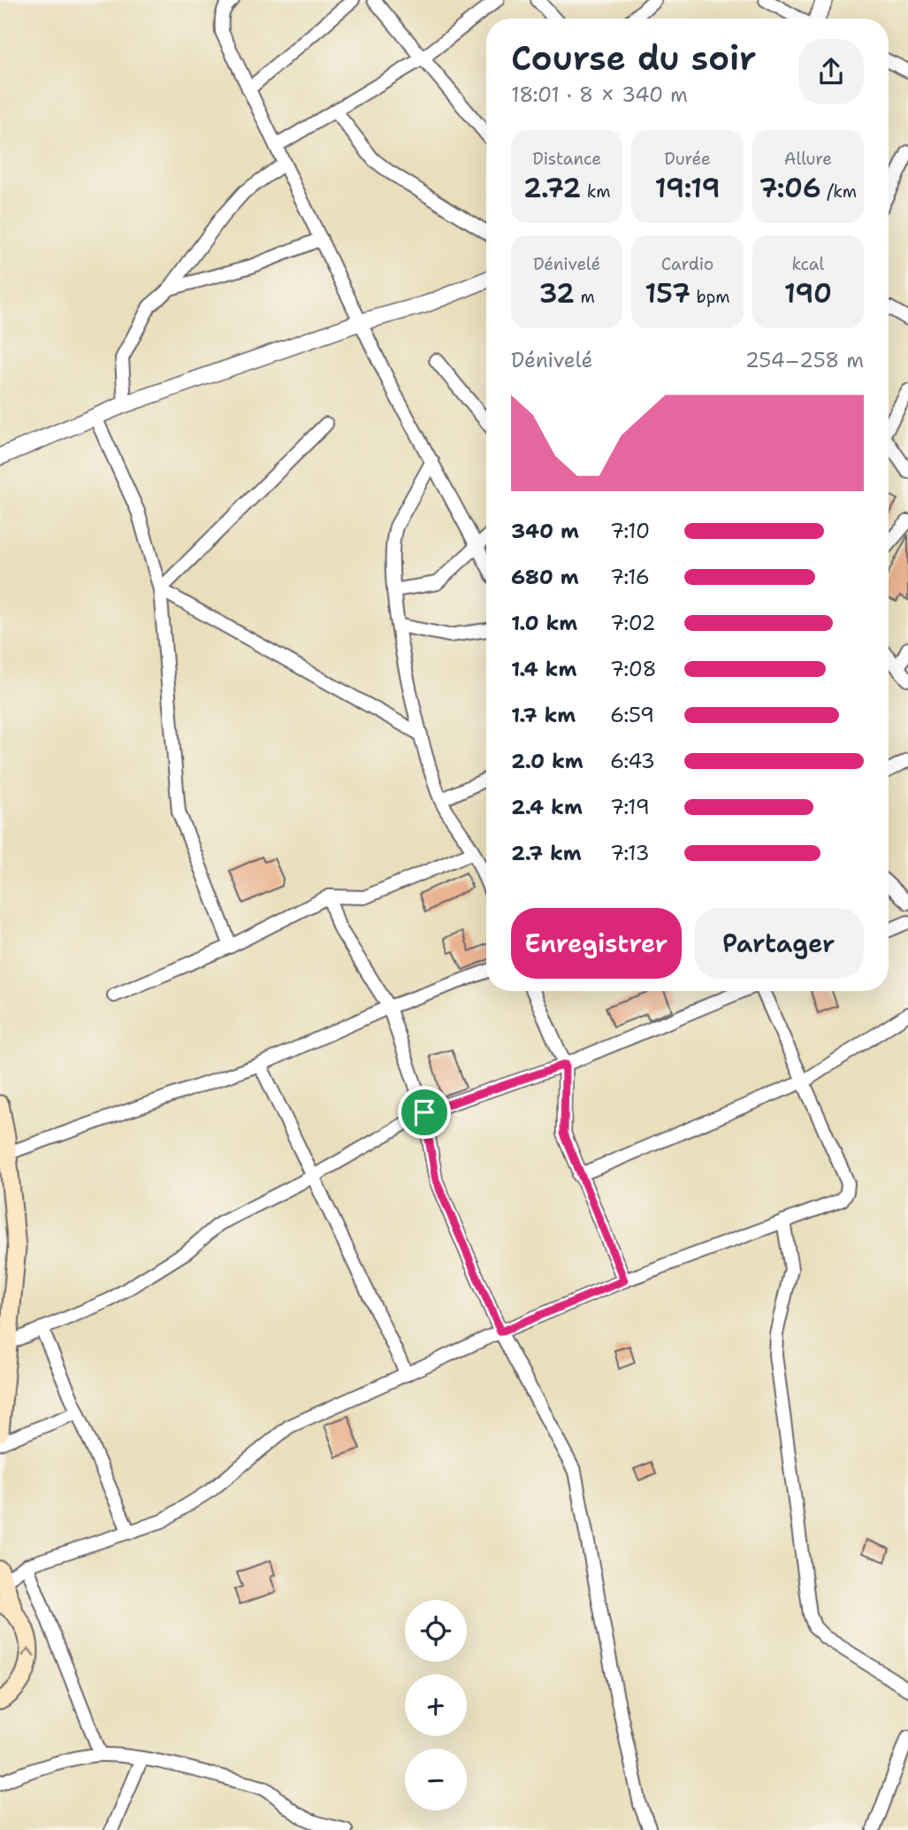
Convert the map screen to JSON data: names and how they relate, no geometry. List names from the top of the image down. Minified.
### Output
{"page":{"heading":["Course du soir","18:01 · 8 × 340 m"],"stats":[["Distance","2.72 km"],["Durée","19:19"],["Allure","7:06 /km"],["Dénivelé","32 m"],["Cardio","157 bpm"],["kcal","190"]],"chart":["Dénivelé","254–258 m"],"list":[{"name":"340 m","note":"7:10"},{"name":"680 m","note":"7:16"},{"name":"1.0 km","note":"7:02"},{"name":"1.4 km","note":"7:08"},{"name":"1.7 km","note":"6:59"},{"name":"2.0 km","note":"6:43"},{"name":"2.4 km","note":"7:19"},{"name":"2.7 km","note":"7:13"}],"buttons":["Enregistrer","Partager"],"map_buttons":["+","−"]}}
